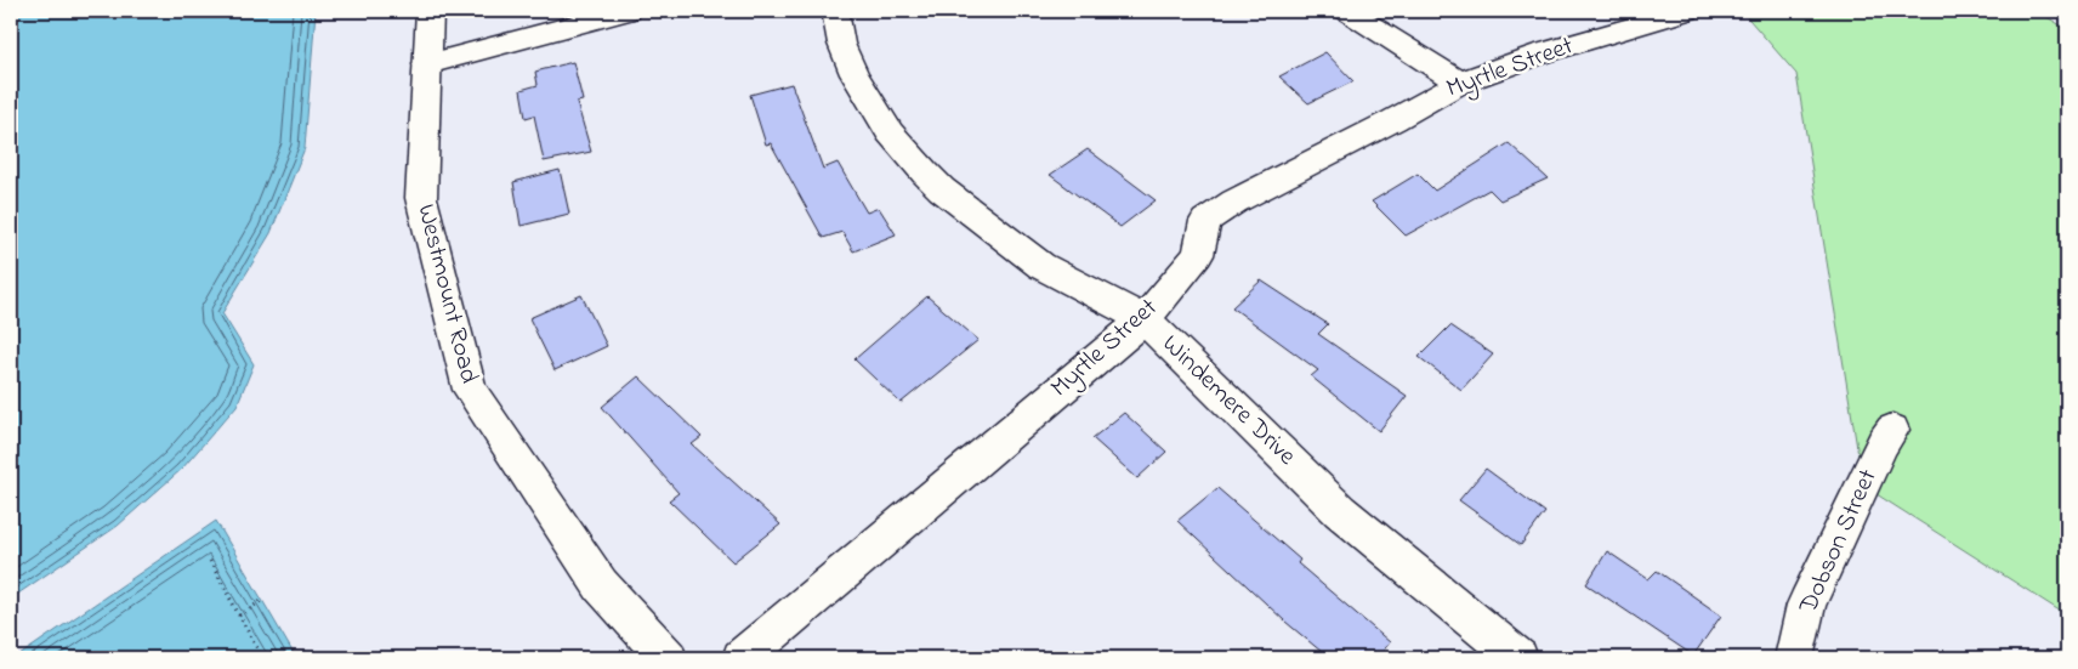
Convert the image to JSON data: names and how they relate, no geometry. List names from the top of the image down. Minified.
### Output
{"streets":{"street":["Myrtle Street","Westmount Road","Windemere Drive","Dobson Street"]},"crossings":[["Myrtle Street","Windemere Drive"]]}
